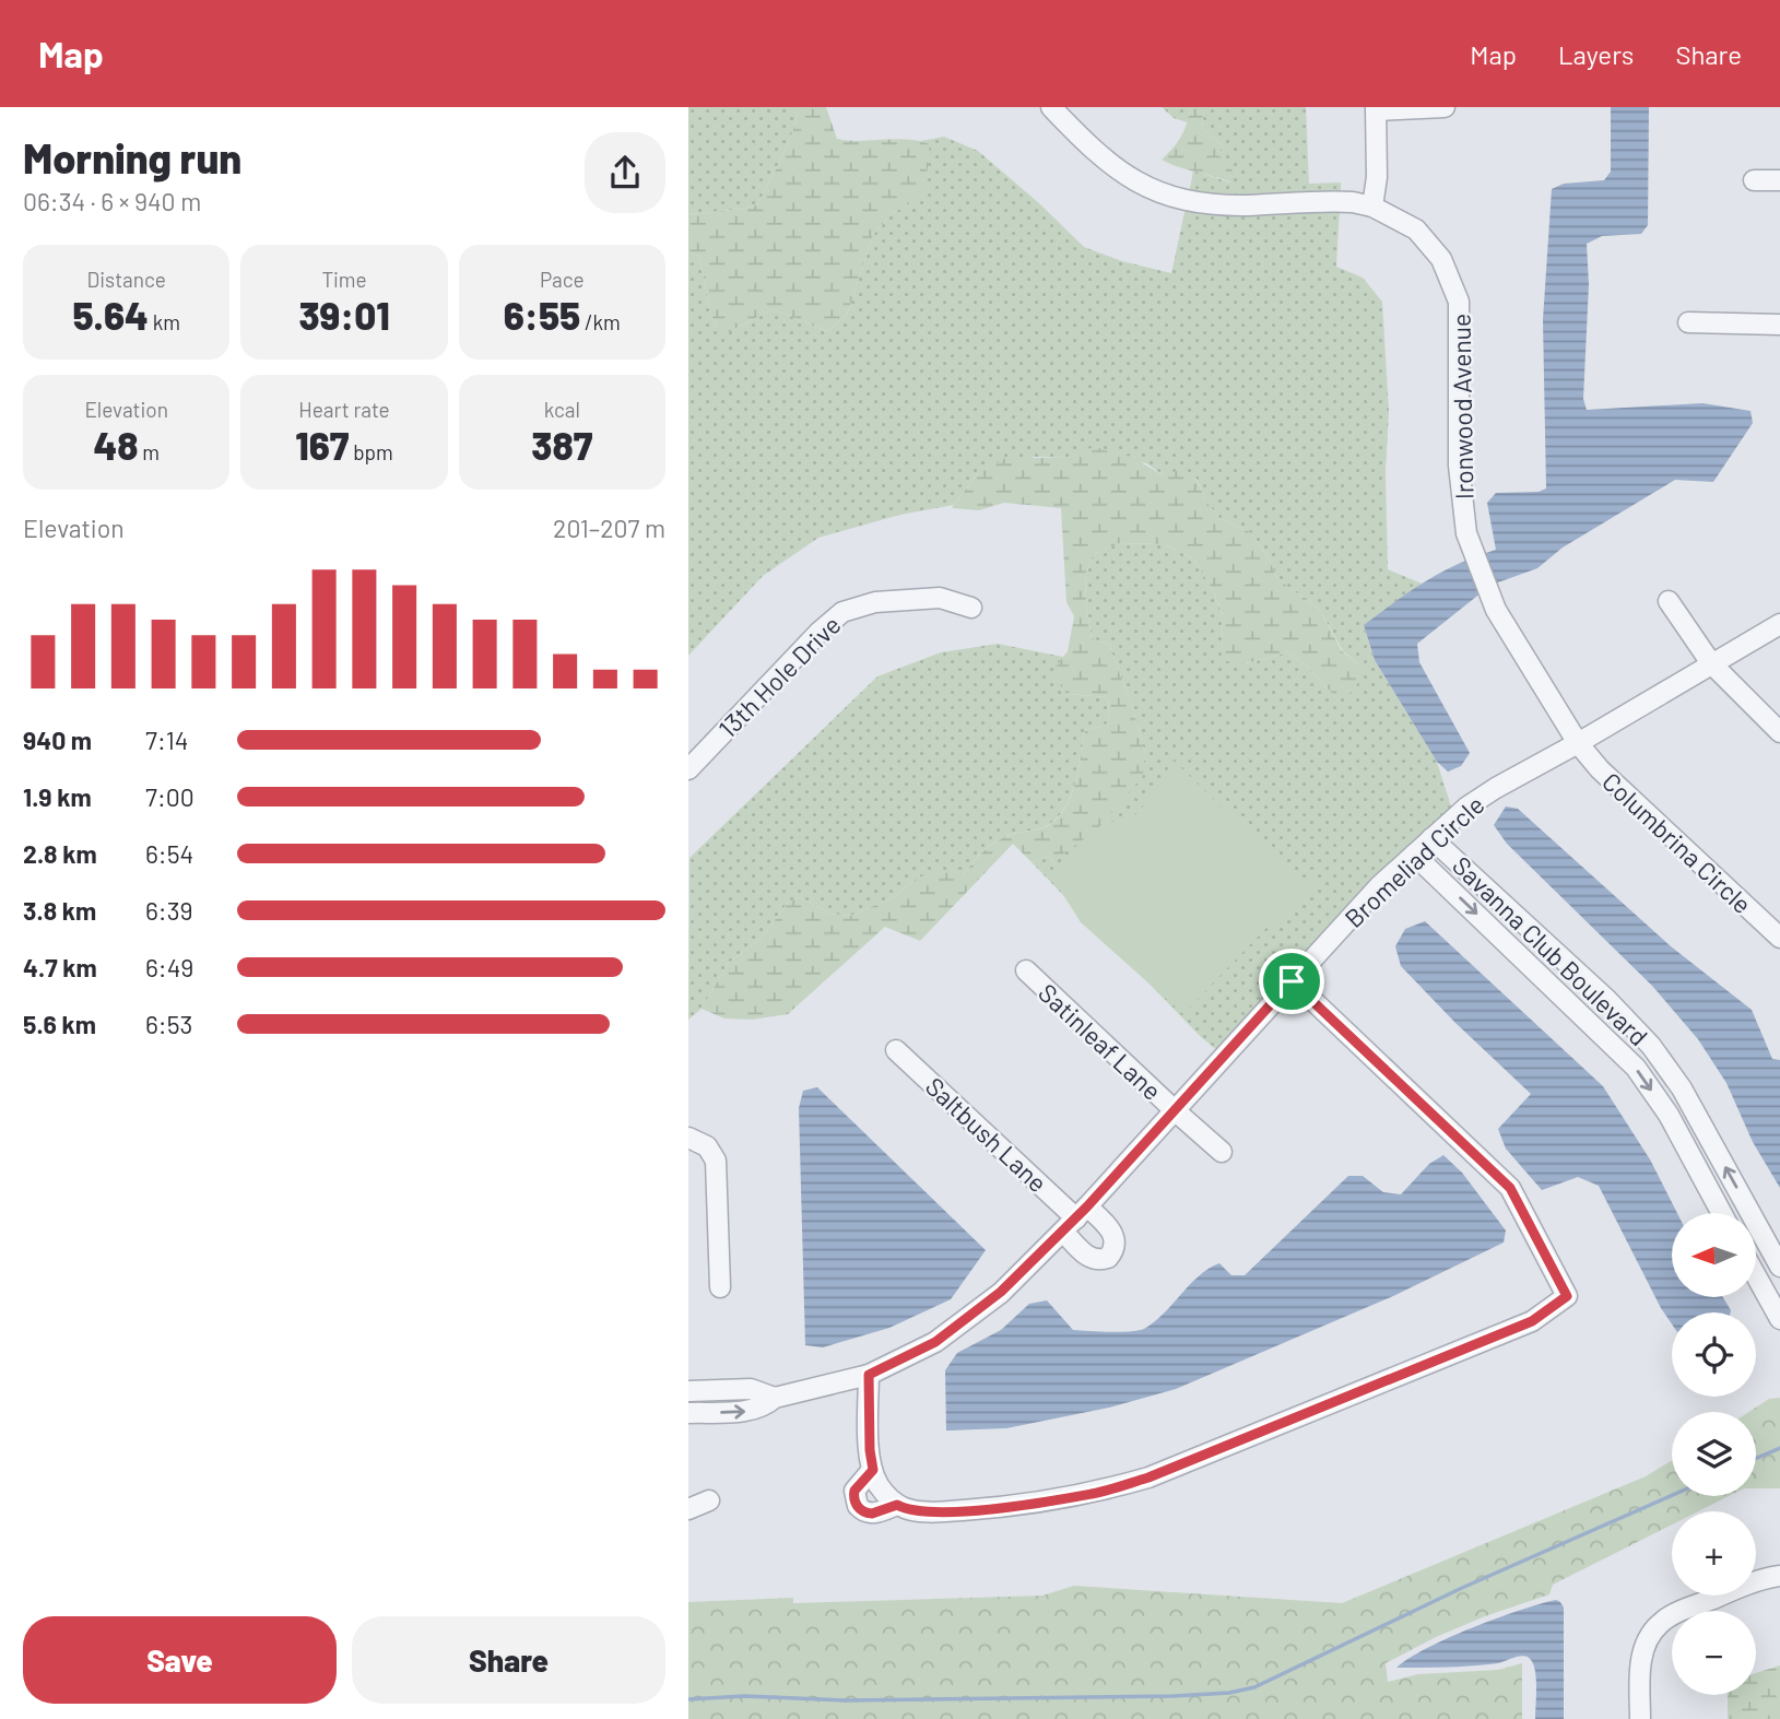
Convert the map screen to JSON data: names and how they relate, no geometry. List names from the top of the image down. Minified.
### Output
{"streets":{"street":["Ironwood Avenue","13th Hole Drive","Columbrina Circle","Bromeliad Circle","Savanna Club Boulevard","Satinleaf Lane","Saltbush Lane"]},"crossings":[["Ironwood Avenue","Columbrina Circle"],["Ironwood Avenue","Bromeliad Circle"],["Columbrina Circle","Bromeliad Circle"],["Bromeliad Circle","Savanna Club Boulevard"],["Bromeliad Circle","Satinleaf Lane"],["Bromeliad Circle","Saltbush Lane"]],"north":"left","page":{"header":"Map","nav":["Map","Layers","Share"],"heading":["Morning run","06:34 · 6 × 940 m"],"stats":[["Distance","5.64 km"],["Time","39:01"],["Pace","6:55 /km"],["Elevation","48 m"],["Heart rate","167 bpm"],["kcal","387"]],"chart":["Elevation","201–207 m"],"list":[{"name":"940 m","note":"7:14"},{"name":"1.9 km","note":"7:00"},{"name":"2.8 km","note":"6:54"},{"name":"3.8 km","note":"6:39"},{"name":"4.7 km","note":"6:49"},{"name":"5.6 km","note":"6:53"}],"map_buttons":["+","−"],"buttons":["Save","Share"]}}
